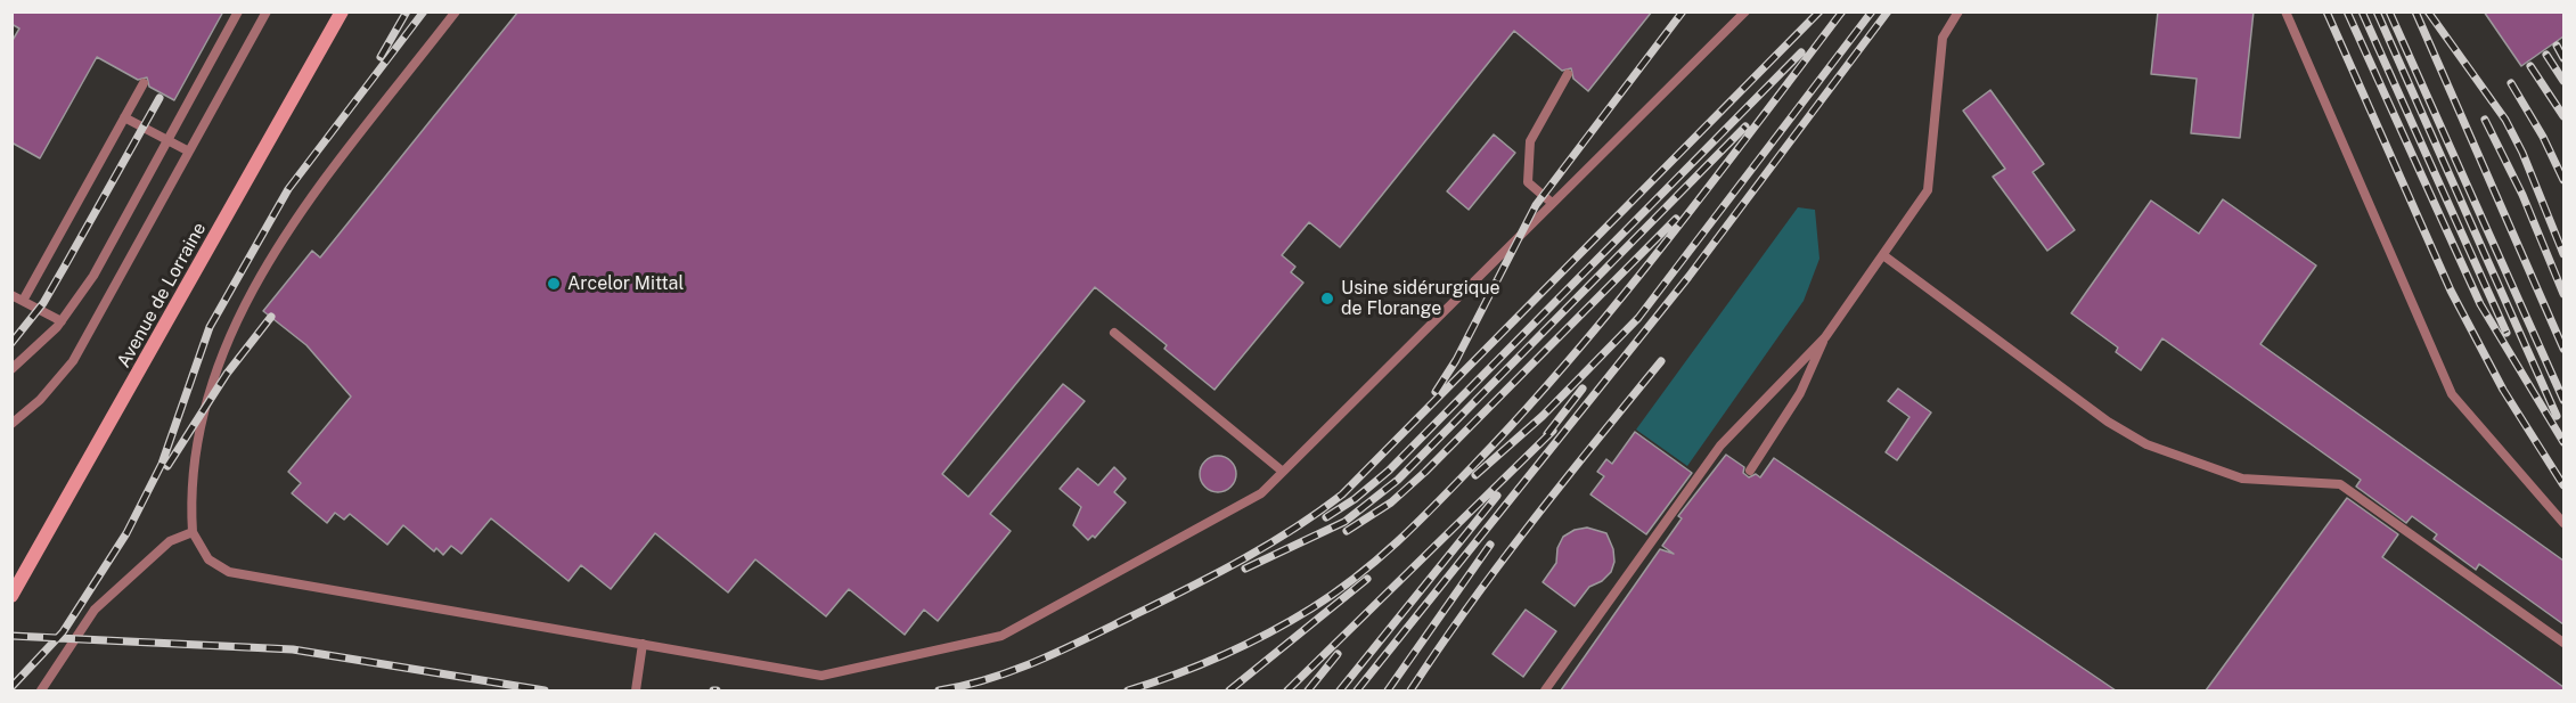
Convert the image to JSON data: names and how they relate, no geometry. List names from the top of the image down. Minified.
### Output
{"streets":{"main road":["Avenue de Lorraine"]},"places":["Arcelor Mittal","Usine sidérurgique de Florange"]}
